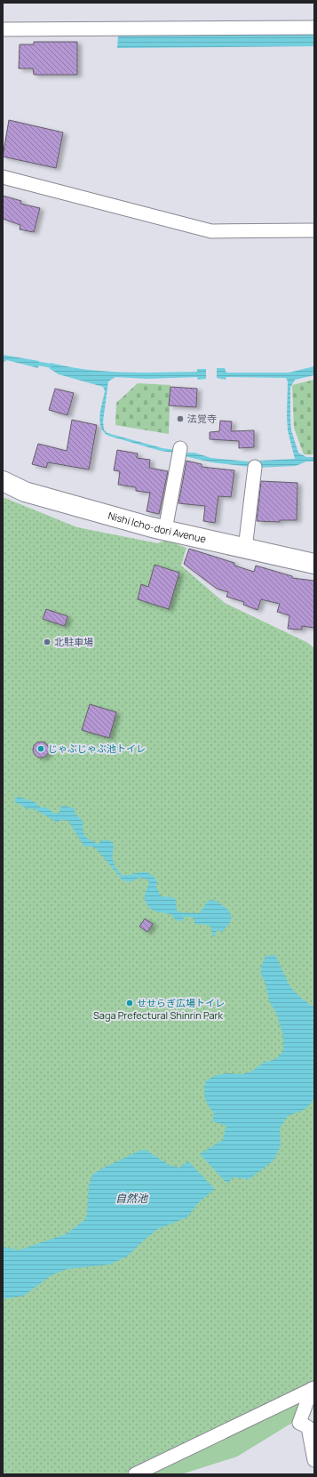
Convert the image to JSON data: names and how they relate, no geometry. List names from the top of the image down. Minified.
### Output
{"streets":{"highway":["Nishi Icho-dori Avenue"]},"water":["自然池"],"parks":["Saga Prefectural Shinrin Park"],"places":["法覚寺","北駐車場","じゃぶじゃぶ池トイレ","せせらぎ広場トイレ"]}
